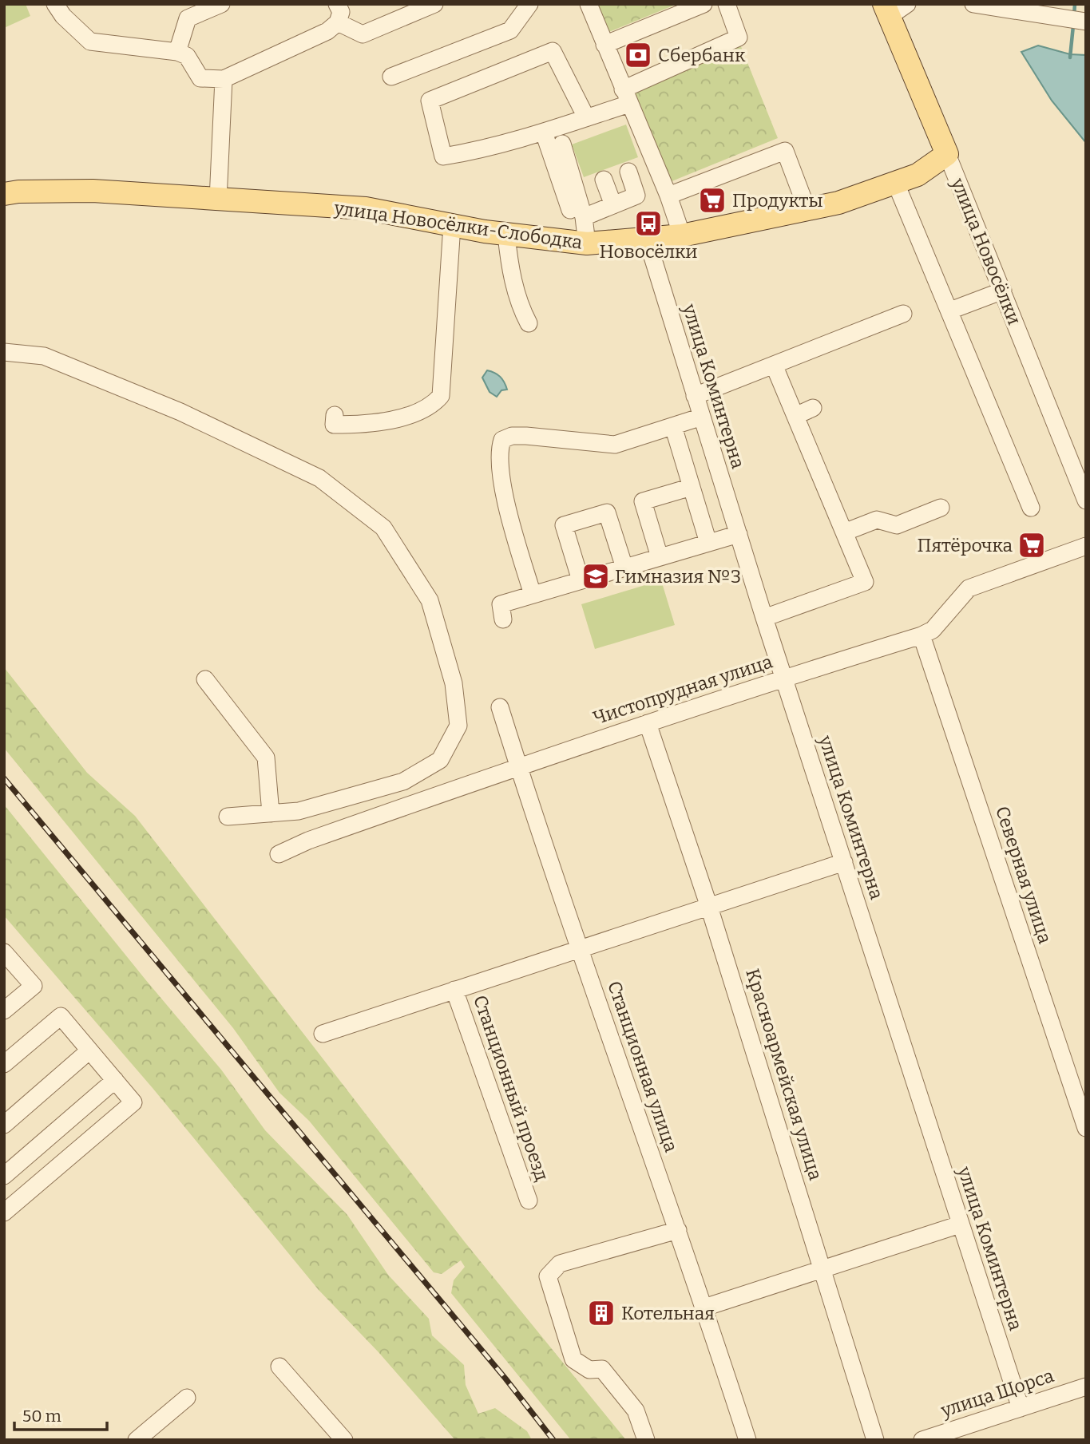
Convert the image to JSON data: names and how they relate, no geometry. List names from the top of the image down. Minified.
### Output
{"streets":{"main road":["улица Новосёлки-Слободка","улица Новосёлки"],"street":["улица Коминтерна","Чистопрудная улица","Северная улица","Станционная улица","Красноармейская улица","Станционный проезд","улица Щорса"]},"crossings":[["улица Новосёлки-Слободка","улица Новосёлки"],["улица Новосёлки-Слободка","улица Коминтерна"],["улица Коминтерна","Чистопрудная улица"],["улица Коминтерна","улица Щорса"],["Чистопрудная улица","Северная улица"],["Чистопрудная улица","Станционная улица"],["Чистопрудная улица","Красноармейская улица"]],"places":{"bank":["Сбербанк"],"supermarket":["Продукты","Пятёрочка"],"bus stop":["Новосёлки"],"school or university":["Гимназия №3"],"building":["Котельная"]},"scale_bar":"50 m"}
